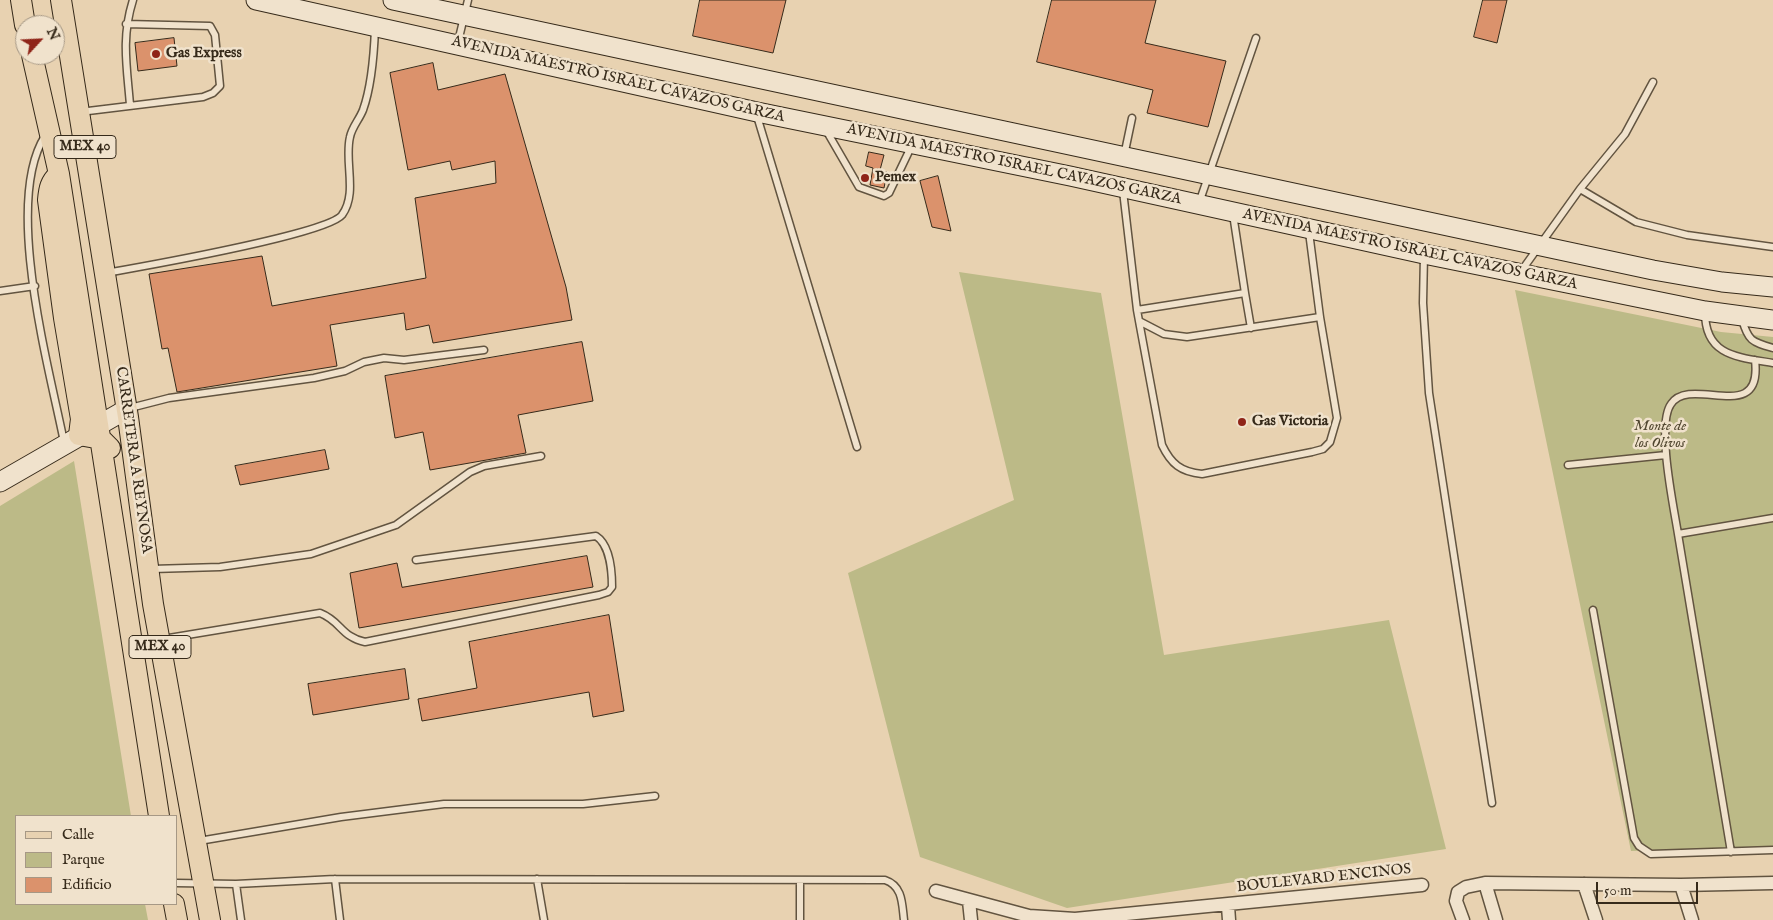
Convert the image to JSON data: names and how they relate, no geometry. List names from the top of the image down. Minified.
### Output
{"streets":{"main road":["AVENIDA MAESTRO ISRAEL CAVAZOS GARZA","MEX 40","CARRETERA A REYNOSA"],"street":["BOULEVARD ENCINOS"]},"parks":["Monte de los Olivos"],"places":["Gas Express","Pemex","Gas Victoria"],"legend":["Calle","Parque","Edificio"],"scale_bar":"50 m","north":"top right"}
